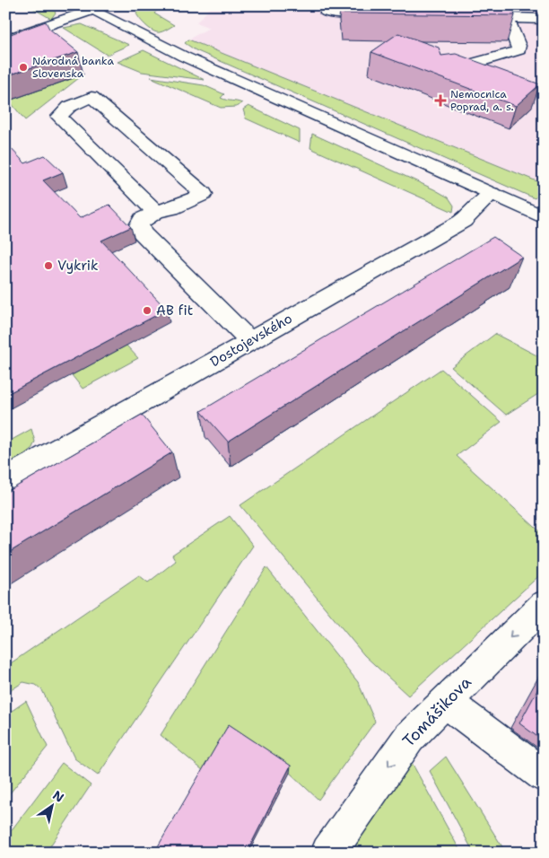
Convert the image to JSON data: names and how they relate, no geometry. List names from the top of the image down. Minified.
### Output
{"streets":{"street":["Dostojevského","Tomášikova"]},"one_way":["Tomášikova"],"places":{"other":["Národná banka Slovenska","Vykrik","AB fit"],"health":["Nemocnica Poprad, a. s."]},"north":"top right"}
